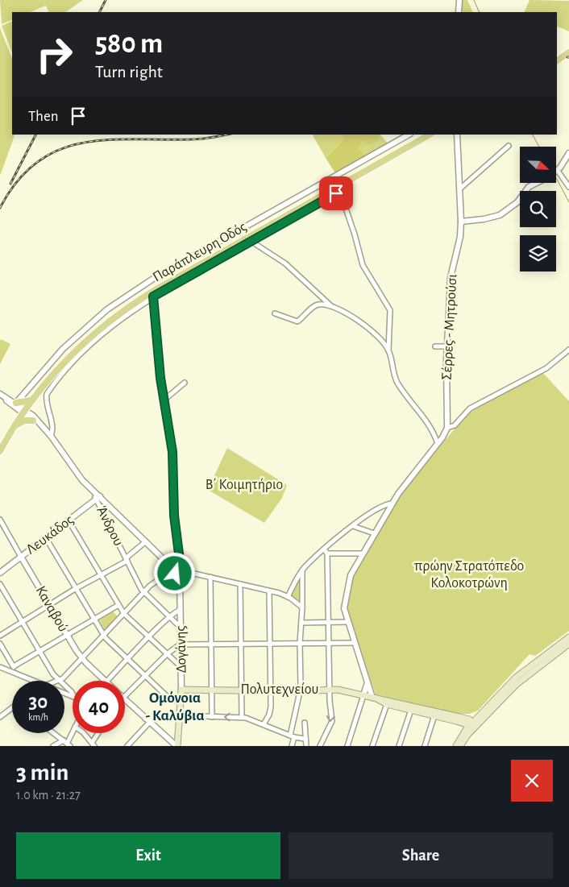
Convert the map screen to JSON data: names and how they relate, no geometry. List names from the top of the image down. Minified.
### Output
{"streets":{"main road":["Δογάνης","Πολυτεχνείου"],"street":["Παράπλευρη Οδός","Σέρρες - Μητρούσι","Άνδρου","Λευκάδος","Καναβού"]},"crossings":[["Άνδρου","Λευκάδος"],["Άνδρου","Δογάνης"],["Λευκάδος","Καναβού"],["Καναβού","Δογάνης"],["Δογάνης","Πολυτεχνείου"]],"districts":["Ομόνοια - Καλύβια"],"parks":["Β΄ Κοιμητήριο","πρώην Στρατόπεδο Κολοκοτρώνη"],"north":"bottom right","page":{"turn":["580 m","Turn right"],"then":"Then","speed":"30 km/h","limit":"40","heading":["3 min","1.0 km · 21:27"],"buttons":["Exit","Share"]}}
